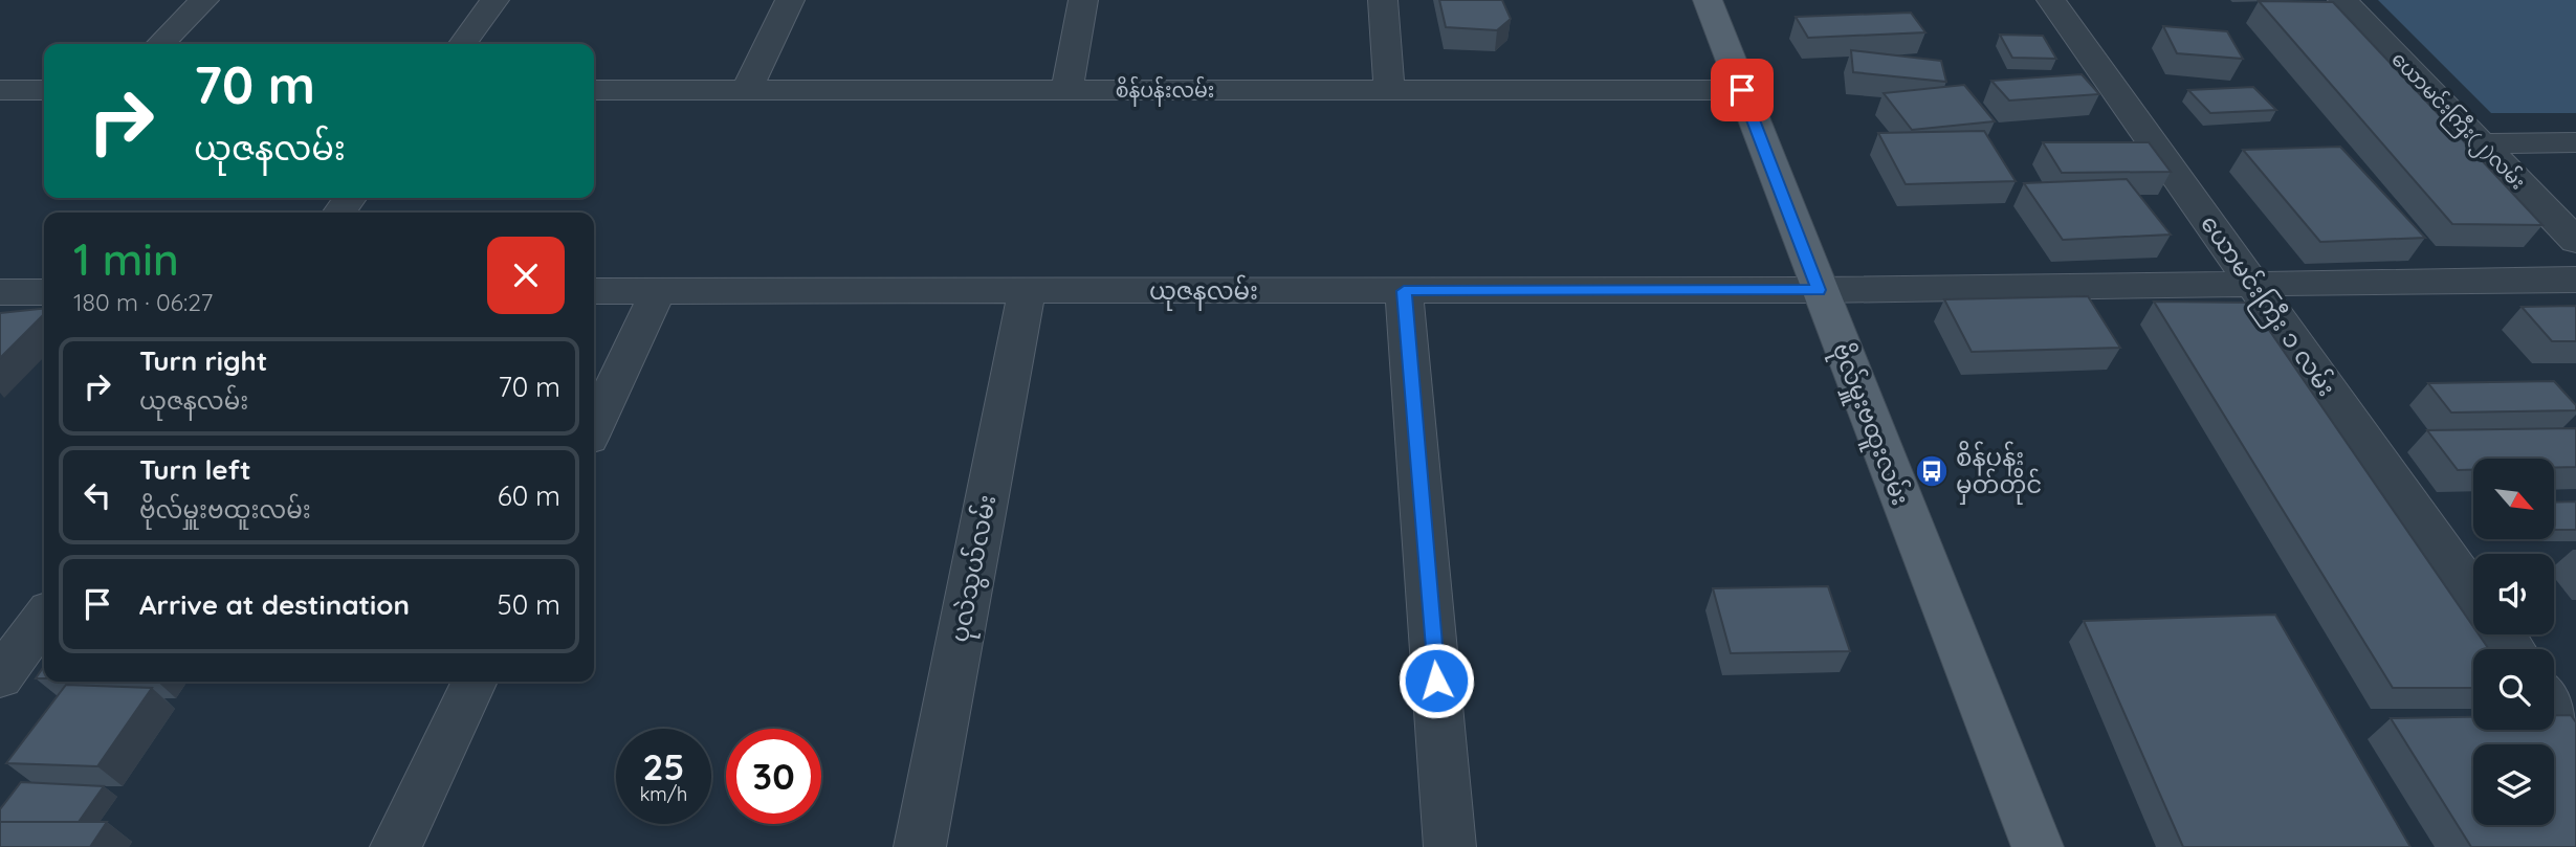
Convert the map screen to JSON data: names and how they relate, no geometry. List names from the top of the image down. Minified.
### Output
{"streets":{"main road":["ဗိုလ်မှူးဗထူးလမ်း"],"street":["စိန်ပန်းလမ်း","ယောမင်းကြီး(၂)လမ်း","ယုဇနလမ်း","ယောမင်းကြီး ၁ လမ်း","ပုလဲသွယ်လမ်း"]},"crossings":[["စိန်ပန်းလမ်း","ဗိုလ်မှူးဗထူးလမ်း"],["ယုဇနလမ်း","ယောမင်းကြီး ၁ လမ်း"],["ယုဇနလမ်း","ဗိုလ်မှူးဗထူးလမ်း"],["ယုဇနလမ်း","ပုလဲသွယ်လမ်း"]],"places":{"bus stop":["စိန်ပန်း မှတ်တိုင်"]},"north":"bottom right","page":{"turn":["70 m","ယုဇနလမ်း"],"heading":["1 min","180 m · 06:27"],"list":[{"name":"Turn right","note":"ယုဇနလမ်း","value":"70 m"},{"name":"Turn left","note":"ဗိုလ်မှူးဗထူးလမ်း","value":"60 m"},{"name":"Arrive at destination","value":"50 m"}],"speed":"25 km/h","limit":"30"}}
